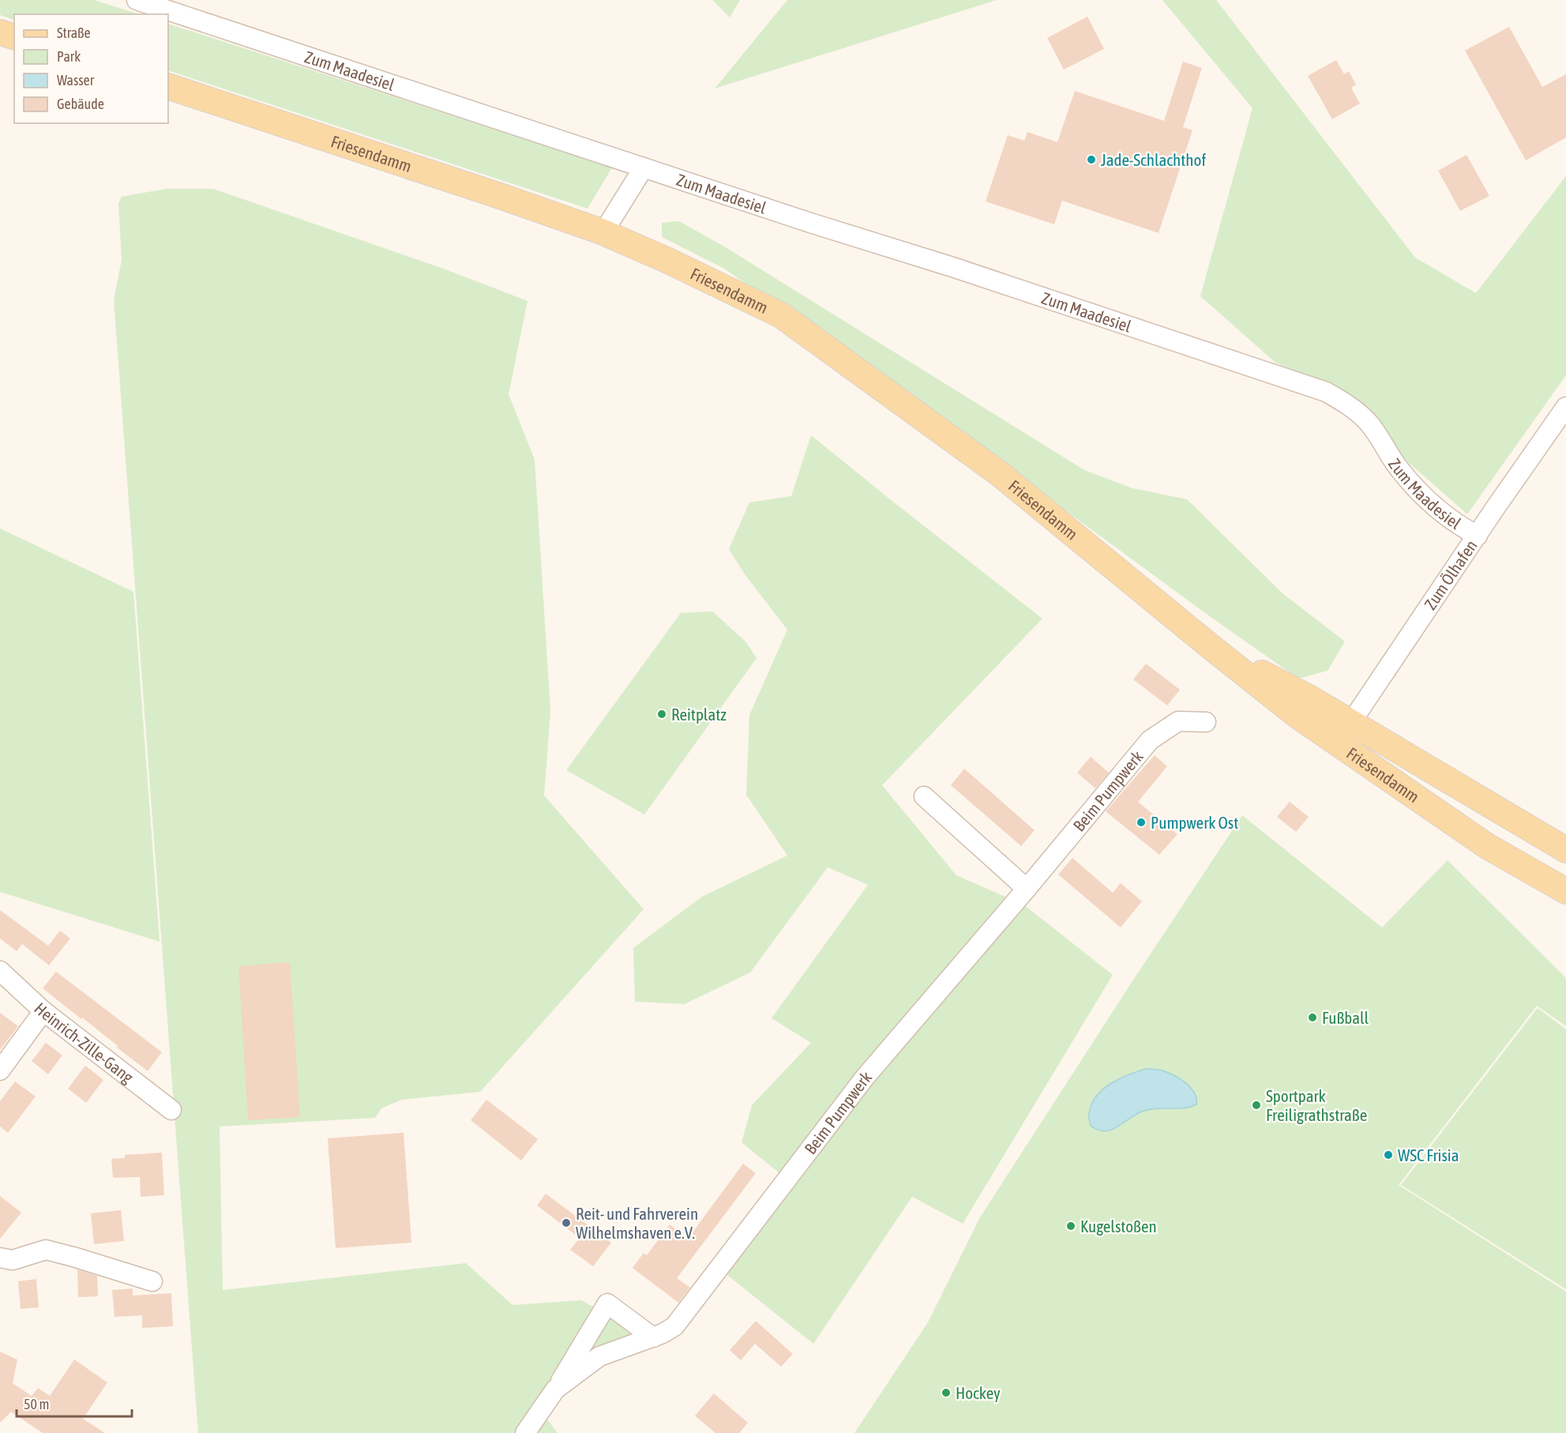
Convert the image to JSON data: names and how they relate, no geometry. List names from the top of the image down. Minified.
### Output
{"streets":{"main road":["Friesendamm"],"street":["Zum Maadesiel","Zum Ölhafen","Beim Pumpwerk","Heinrich-Zille-Gang"]},"crossings":[["Zum Maadesiel","Zum Ölhafen"],["Friesendamm","Zum Ölhafen"]],"places":["Jade-Schlachthof","Reitplatz","Pumpwerk Ost","Fußball","Sportpark Freiligrathstraße","WSC Frisia","Reit- und Fahrverein Wilhelmshaven e.V.","Kugelstoßen","Hockey"],"legend":["Straße","Park","Wasser","Gebäude"],"scale_bar":"50 m"}
